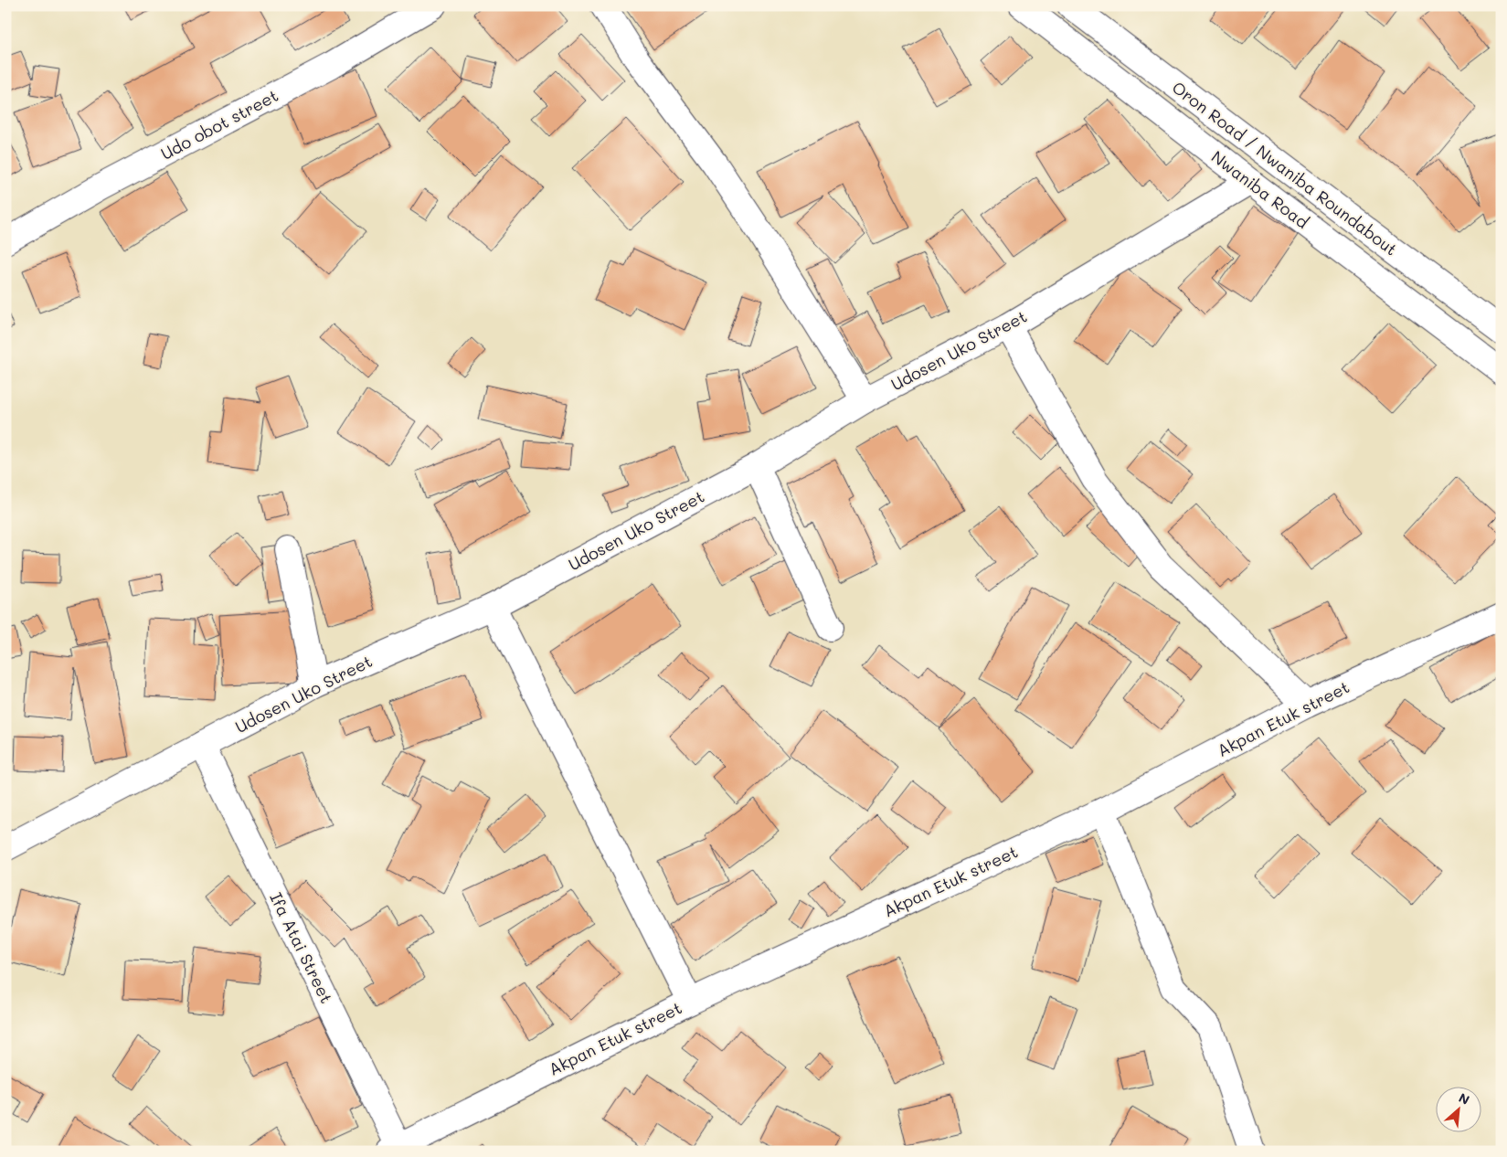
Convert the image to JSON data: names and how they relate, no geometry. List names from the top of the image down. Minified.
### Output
{"streets":{"street":["Udo obot street","Oron Road / Nwaniba Roundabout","Nwaniba Road","Udosen Uko Street","Akpan Etuk street","Ifa Atai Street"]},"crossings":[["Nwaniba Road","Udosen Uko Street"],["Udosen Uko Street","Ifa Atai Street"],["Akpan Etuk street","Ifa Atai Street"]],"north":"top right"}
